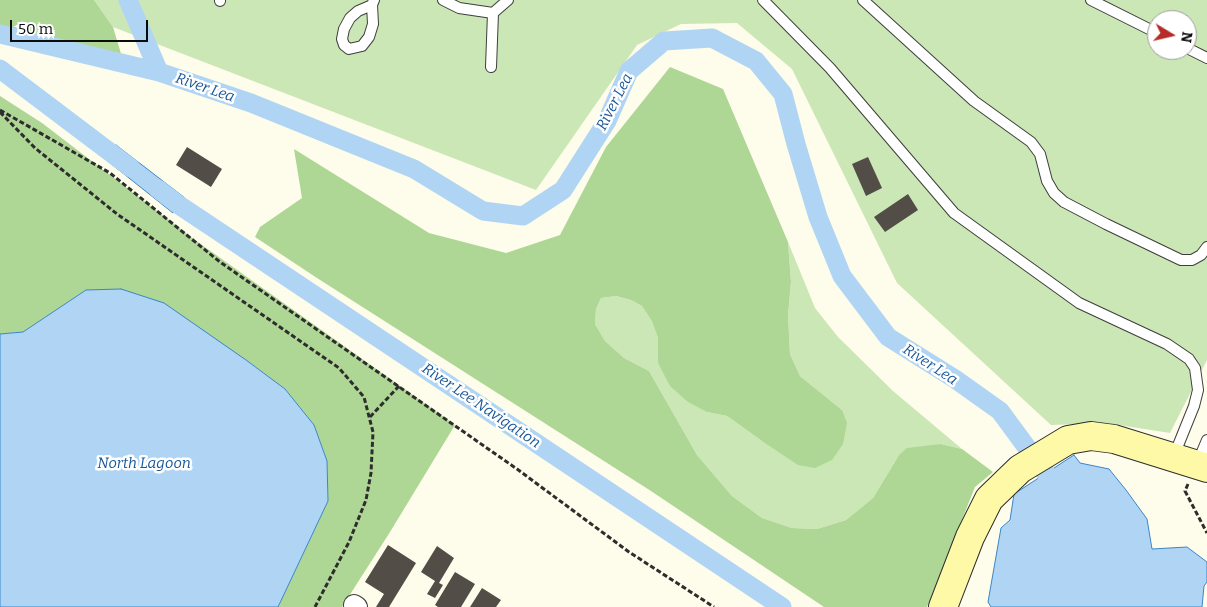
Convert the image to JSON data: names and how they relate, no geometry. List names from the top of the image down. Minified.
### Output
{"water":["River Lea","River Lee Navigation","North Lagoon"],"scale_bar":"50 m","north":"right"}
